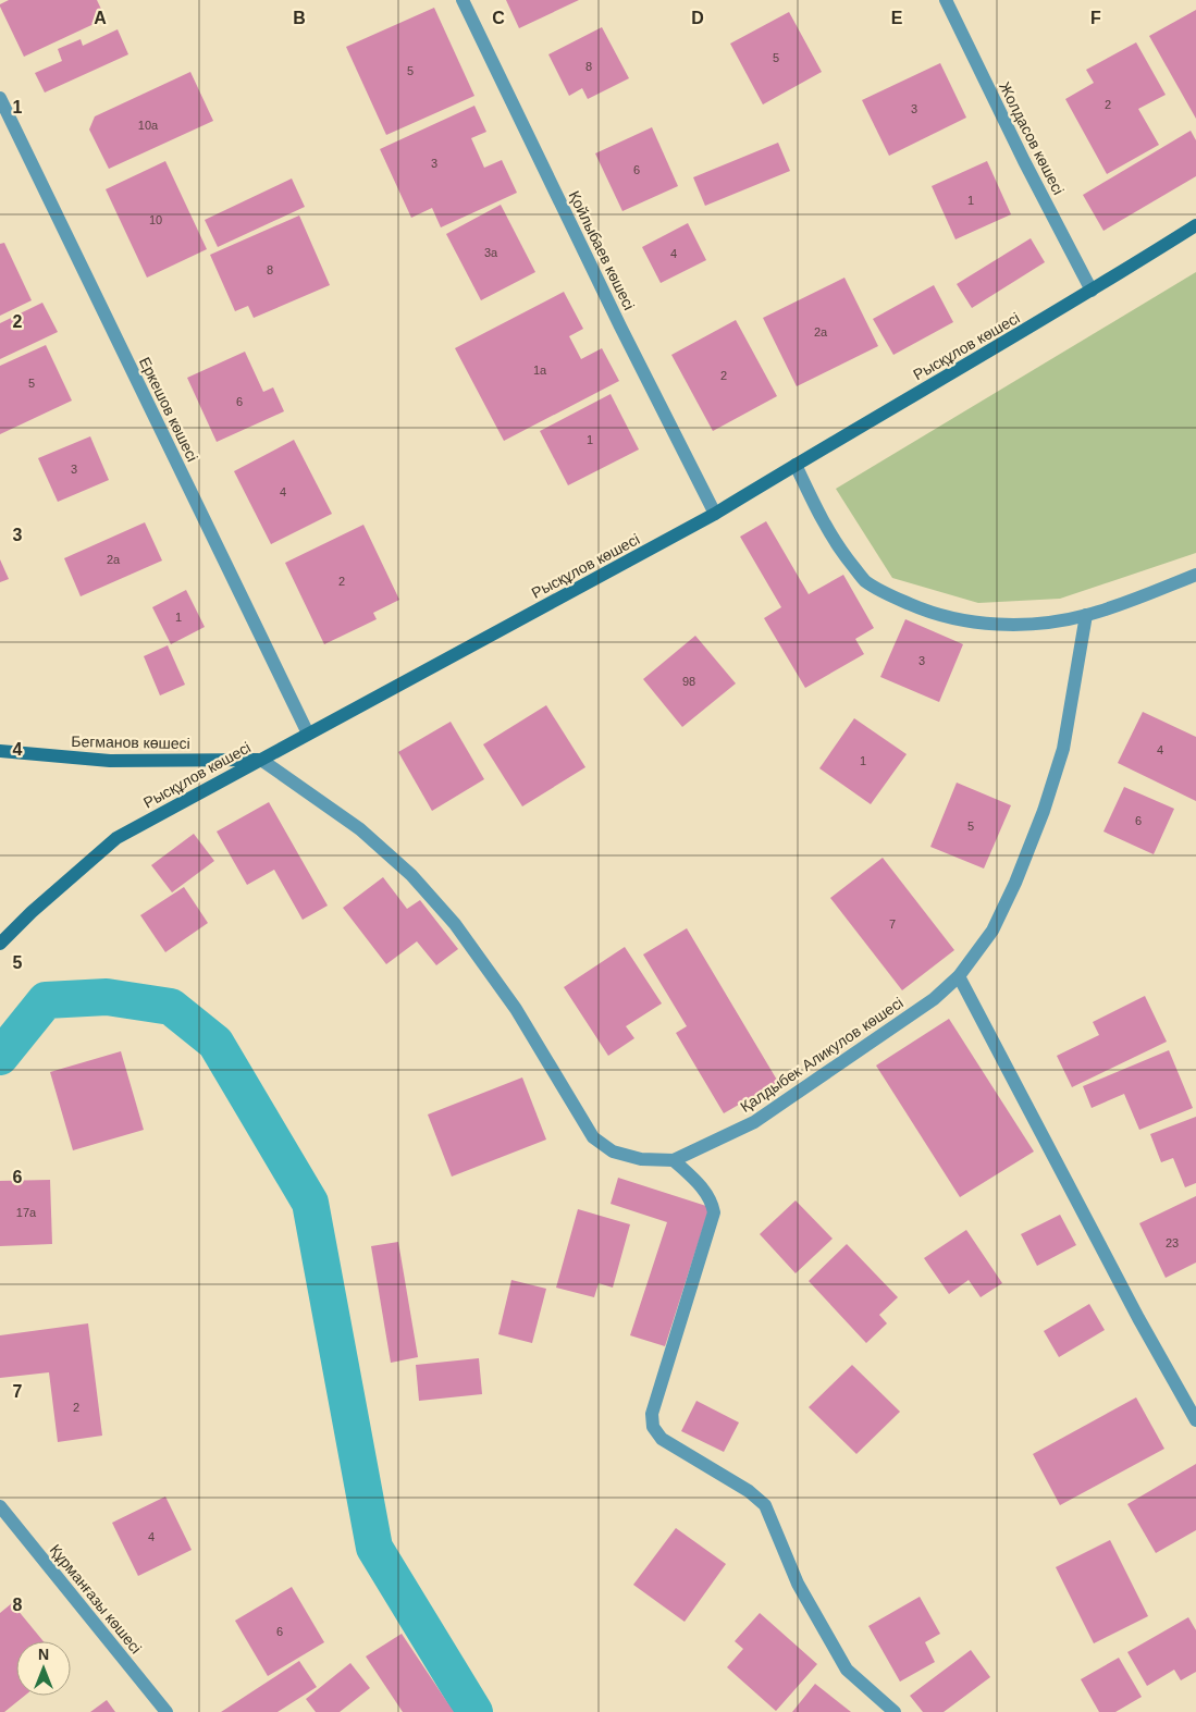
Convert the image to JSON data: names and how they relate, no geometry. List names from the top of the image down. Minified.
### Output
{"streets":{"main road":["Рысқұлов көшесі","Бегманов көшесі"],"street":["Жолдасов көшесі","Қойлыбаев көшесі","Еркешов көшесі","Қалдыбек Аликулов көшесі","Құрманғазы көшесі"]},"crossings":[["Жолдасов көшесі","Рысқұлов көшесі"],["Қойлыбаев көшесі","Рысқұлов көшесі"],["Рысқұлов көшесі","Еркешов көшесі"],["Рысқұлов көшесі","Бегманов көшесі"],["Рысқұлов көшесі","Қалдыбек Аликулов көшесі"],["Бегманов көшесі","Қалдыбек Аликулов көшесі"]],"house_numbers":["5","8","5","2","3","10а","3","6","1","10","3а","4","8","2а","1а","2","5","6","1","3","4","2а","2","1","3","98","4","1","6","5","7","17а","23","2","4","6"],"north":"top","grid":{"columns":["A","B","C","D","E","F"],"rows":["1","2","3","4","5","6","7","8"]}}
